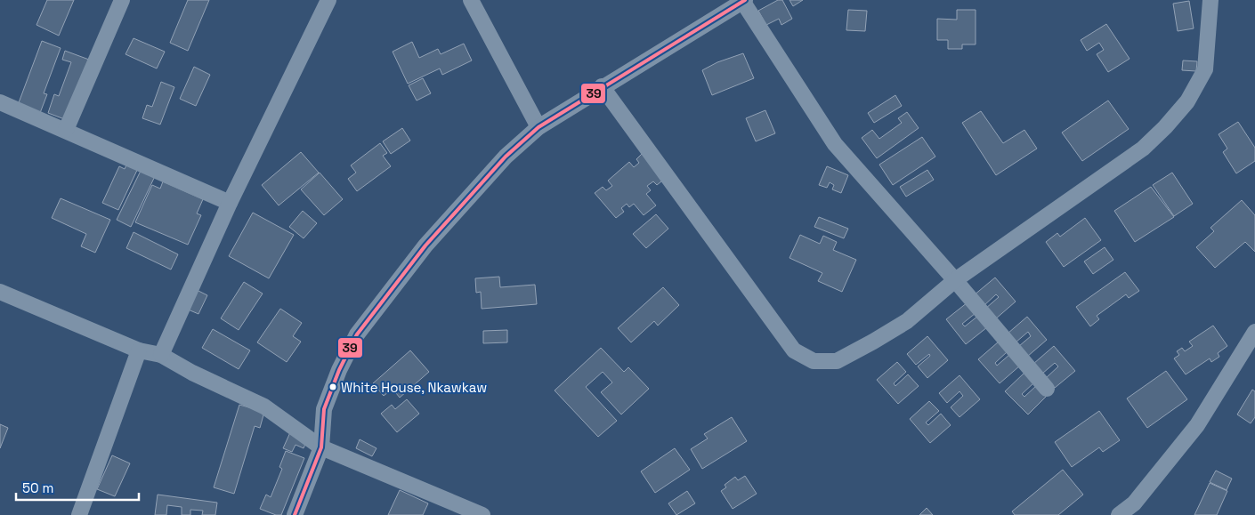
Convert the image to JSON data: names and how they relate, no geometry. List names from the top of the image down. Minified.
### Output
{"places":["White House, Nkawkaw"],"lines":["transit line 39"],"scale_bar":"50 m"}
